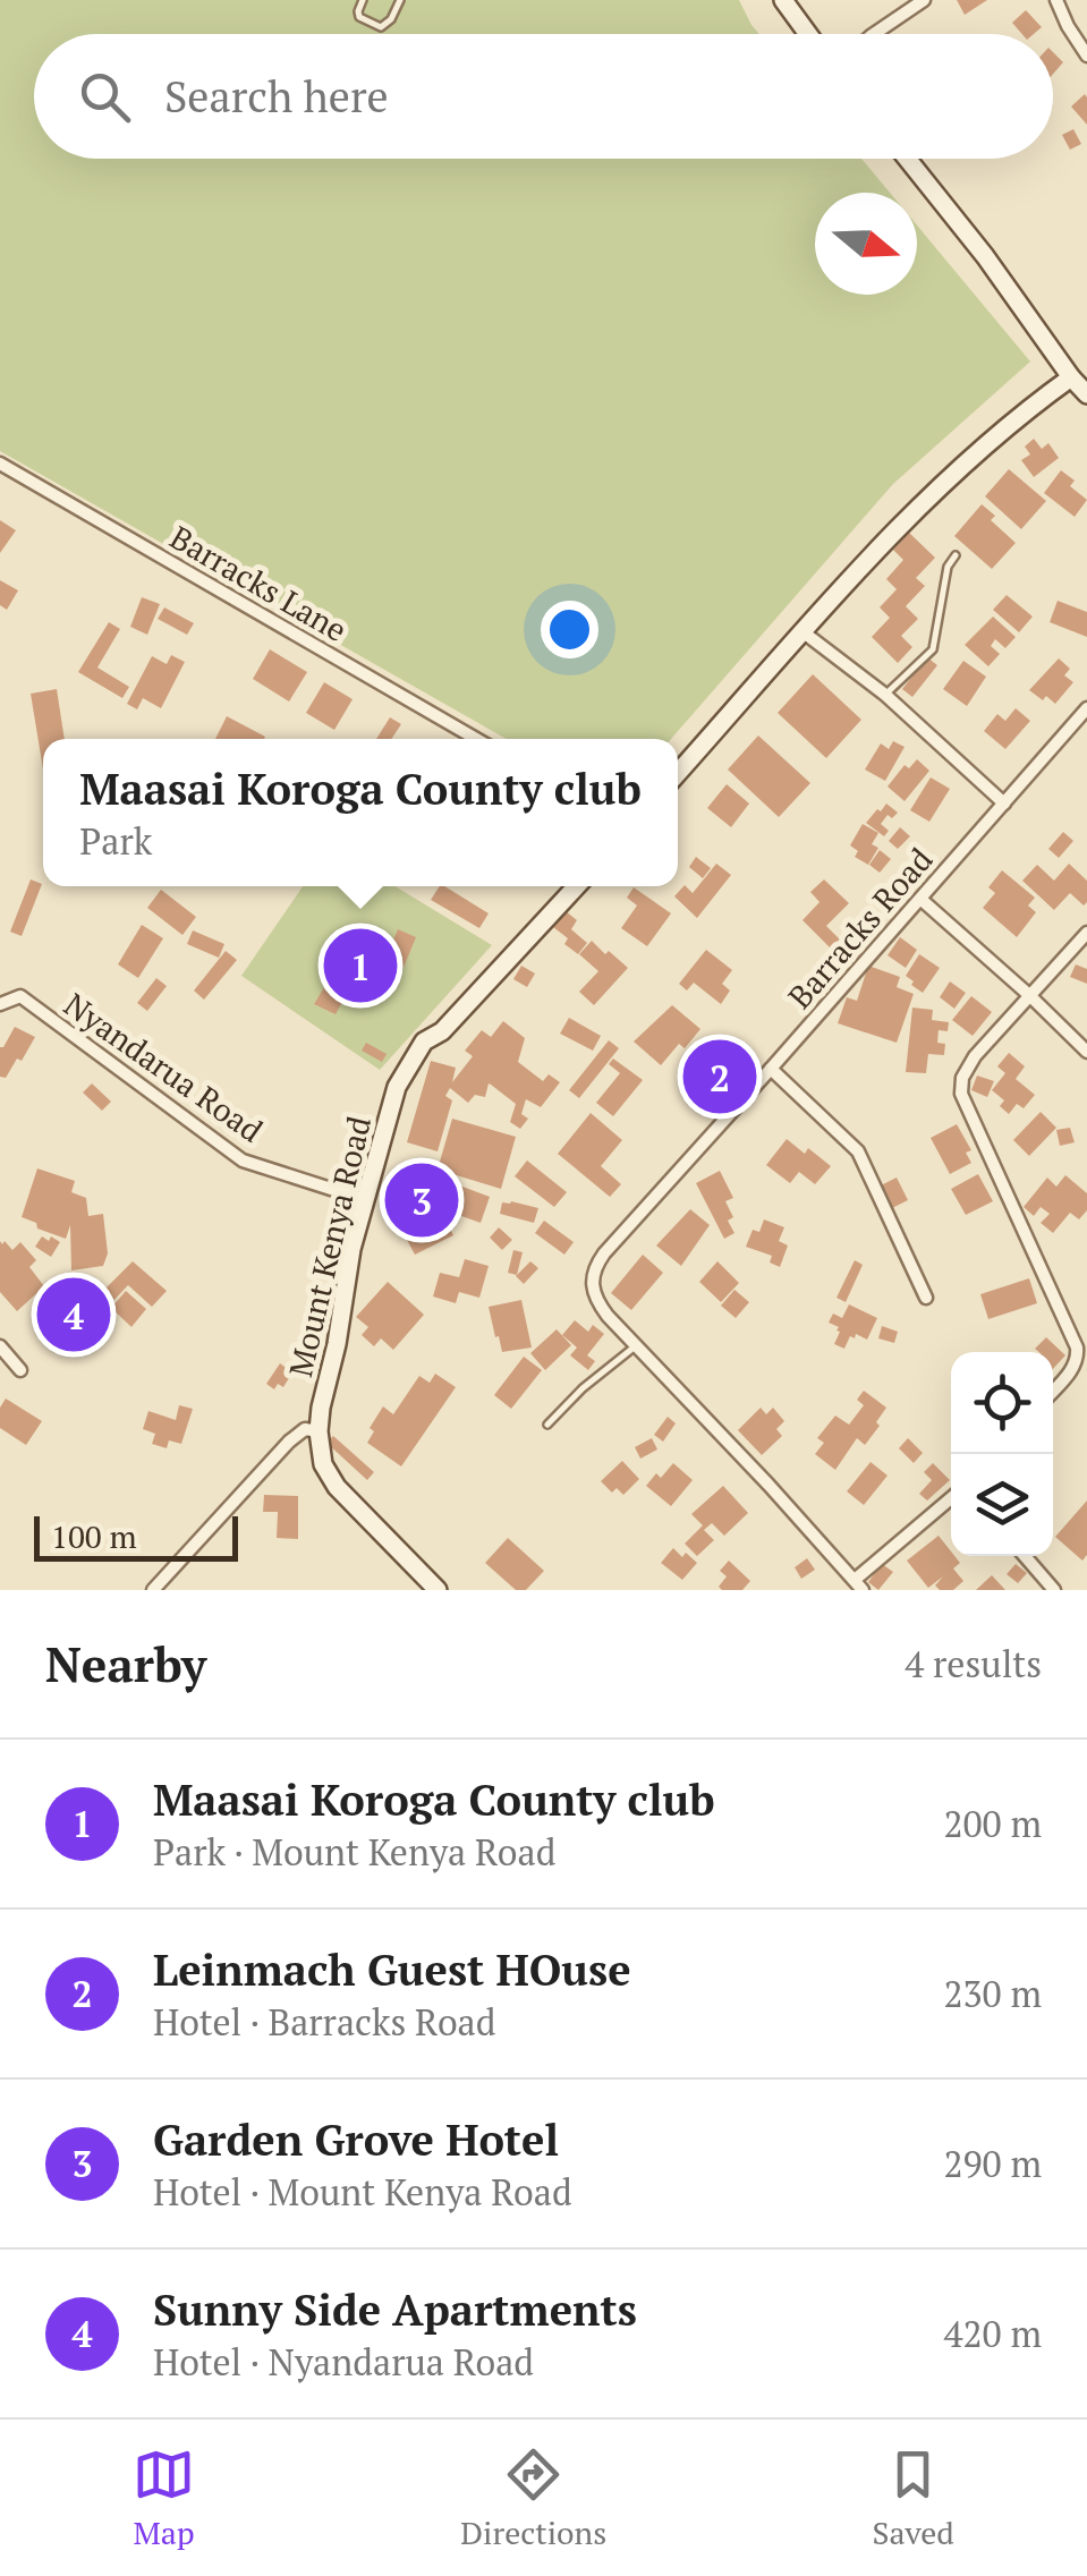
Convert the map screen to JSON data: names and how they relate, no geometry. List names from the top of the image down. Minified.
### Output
{"streets":{"main road":["Mount Kenya Road"],"street":["Barracks Lane","Barracks Road","Nyandarua Road"]},"crossings":[["Nyandarua Road","Mount Kenya Road"]],"scale_bar":"100 m","north":"right","page":{"search":"Search here","popup":["Maasai Koroga County club","Park"],"pins":["1","2","3","4"],"scale":"100 m","heading":["Nearby","4 results"],"list":[{"mark":"1","name":"Maasai Koroga County club","note":"Park · Mount Kenya Road","value":"200 m"},{"mark":"2","name":"Leinmach Guest HOuse","note":"Hotel · Barracks Road","value":"230 m"},{"mark":"3","name":"Garden Grove Hotel","note":"Hotel · Mount Kenya Road","value":"290 m"},{"mark":"4","name":"Sunny Side Apartments","note":"Hotel · Nyandarua Road","value":"420 m"}],"nav":["Map","Directions","Saved"]}}
